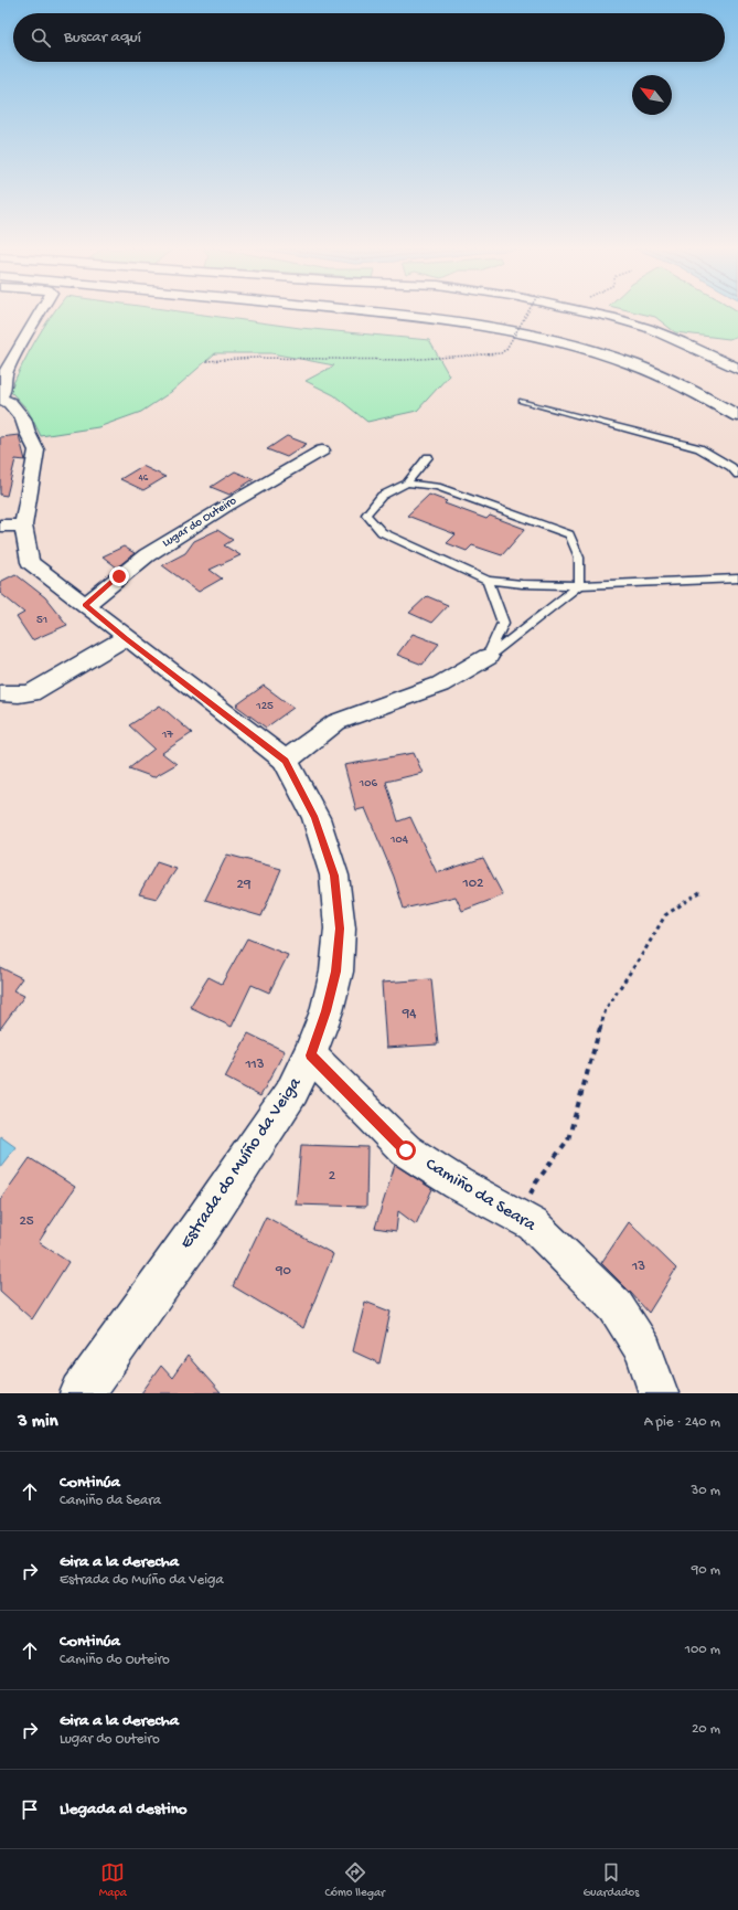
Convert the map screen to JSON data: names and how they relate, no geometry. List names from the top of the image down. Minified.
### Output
{"streets":{"main road":["Estrada do Muíño da Veiga"],"street":["Lugar do Outeiro","Camiño da Seara"]},"crossings":[["Estrada do Muíño da Veiga","Camiño da Seara"]],"house_numbers":["46","51","125","17","106","104","102","29","94","113","2","25","13","90"],"north":"top left","page":{"search":"Buscar aquí","heading":["3 min","A pie · 240 m"],"list":[["Continúa","Camiño da Seara","30 m"],["Gira a la derecha","Estrada do Muíño da Veiga","90 m"],["Continúa","Camiño do Outeiro","100 m"],["Gira a la derecha","Lugar do Outeiro","20 m"],"Llegada al destino"],"nav":["Mapa","Cómo llegar","Guardados"]}}
